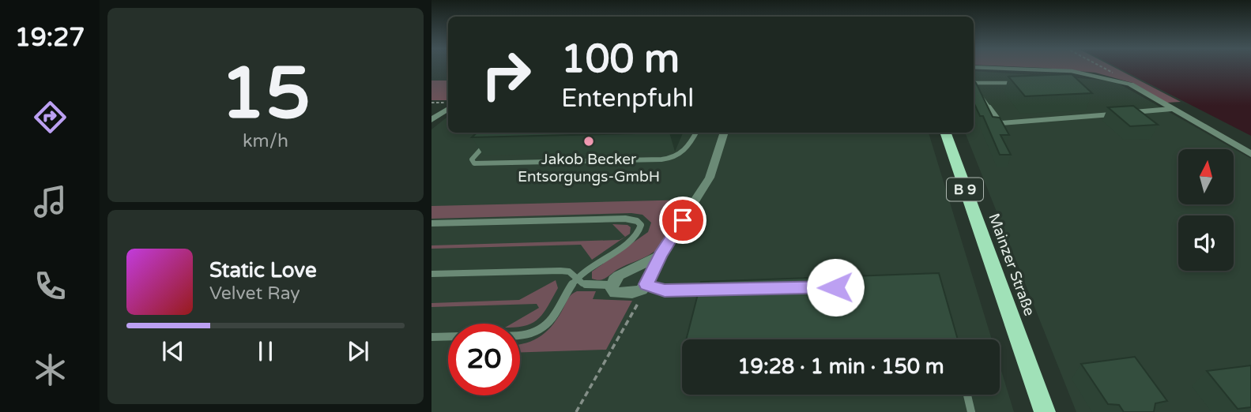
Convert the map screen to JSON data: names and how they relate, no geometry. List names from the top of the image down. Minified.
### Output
{"streets":{"main road":["B 9","Mainzer Straße"]},"places":["Jakob Becker Entsorgungs-GmbH"],"north":"top","page":{"tabs":"19:27","tile":["15","km/h"],"turn":["100 m","Entenpfuhl"],"song":["Static Love","Velvet Ray"],"limit":"20","trip":"19:28 · 1 min · 150 m"}}
